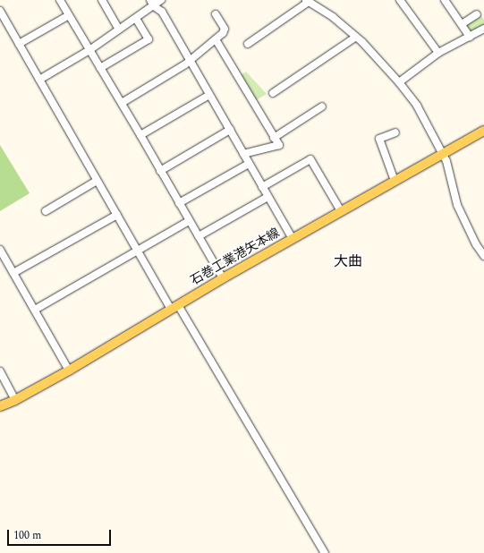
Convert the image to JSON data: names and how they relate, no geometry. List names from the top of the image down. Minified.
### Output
{"streets":{"main road":["石巻工業港矢本線"]},"districts":["大曲"],"scale_bar":"100 m"}
